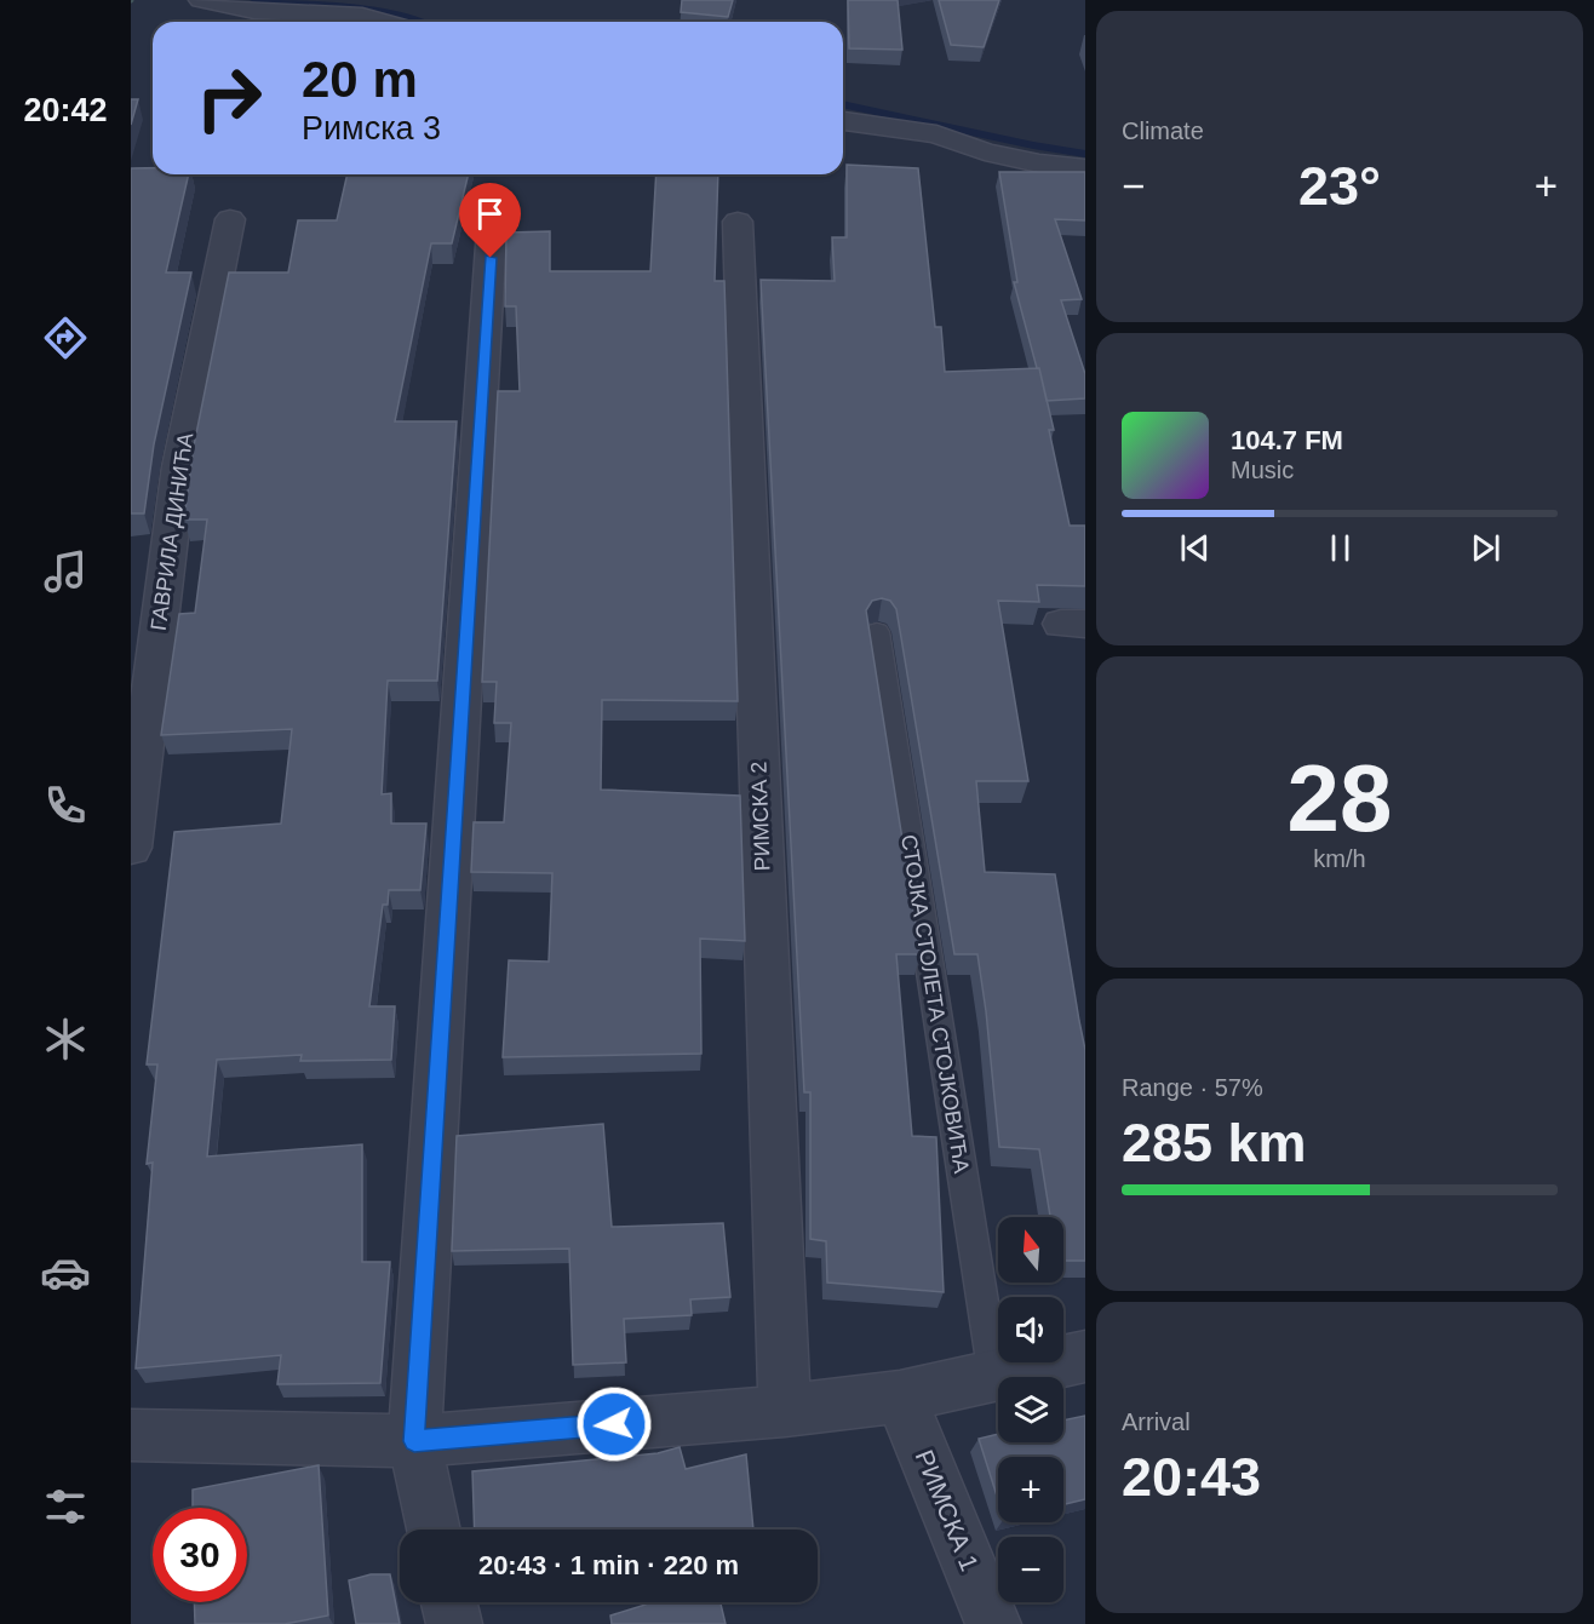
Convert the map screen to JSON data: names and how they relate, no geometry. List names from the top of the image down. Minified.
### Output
{"streets":{"street":["ГАВРИЛА ДИНИЋА","РИМСКА 2","РИМСКА 1"],"lane":["СТОЈКА СТОЛЕТА СТОЈКОВИЋА"]},"north":"top","page":{"tabs":"20:42","tile":["Climate",["28","km/h"],["Range · 57%","285 km"],["Arrival","20:43"]],"turn":["20 m","Римска 3"],"heat":["−","23°","+"],"song":["104.7 FM","Music"],"map_buttons":["+","−"],"limit":"30","trip":"20:43 · 1 min · 220 m"}}
